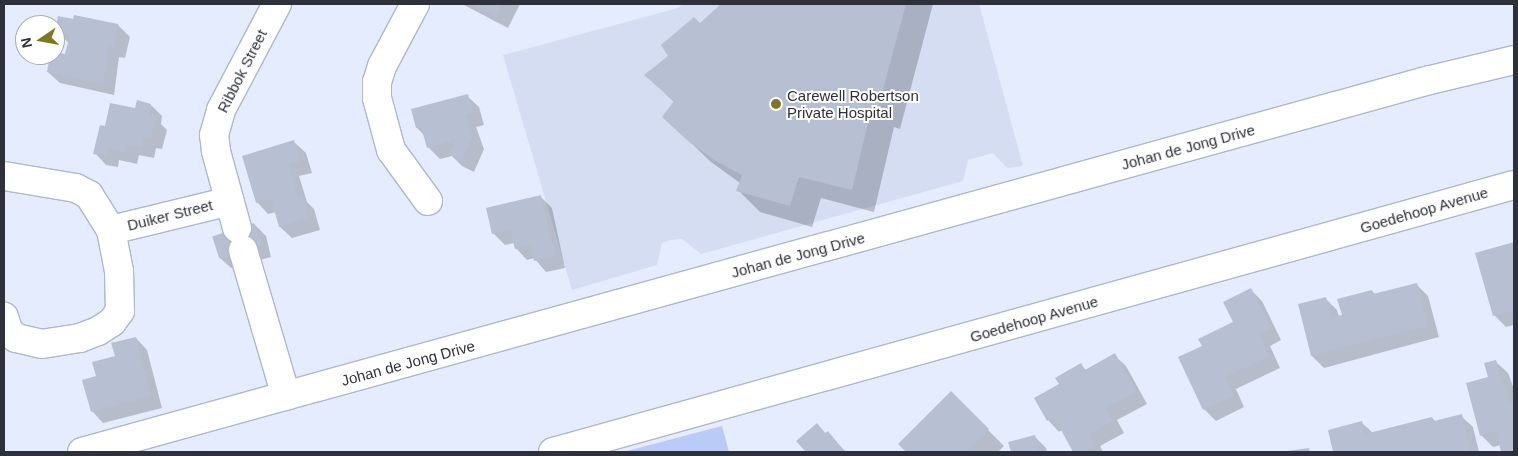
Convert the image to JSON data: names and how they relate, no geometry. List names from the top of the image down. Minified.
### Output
{"streets":{"street":["Ribbok Street","Johan de Jong Drive","Goedehoop Avenue","Duiker Street"]},"crossings":[["Ribbok Street","Johan de Jong Drive"],["Ribbok Street","Duiker Street"]],"places":["Carewell Robertson Private Hospital"],"north":"left"}
